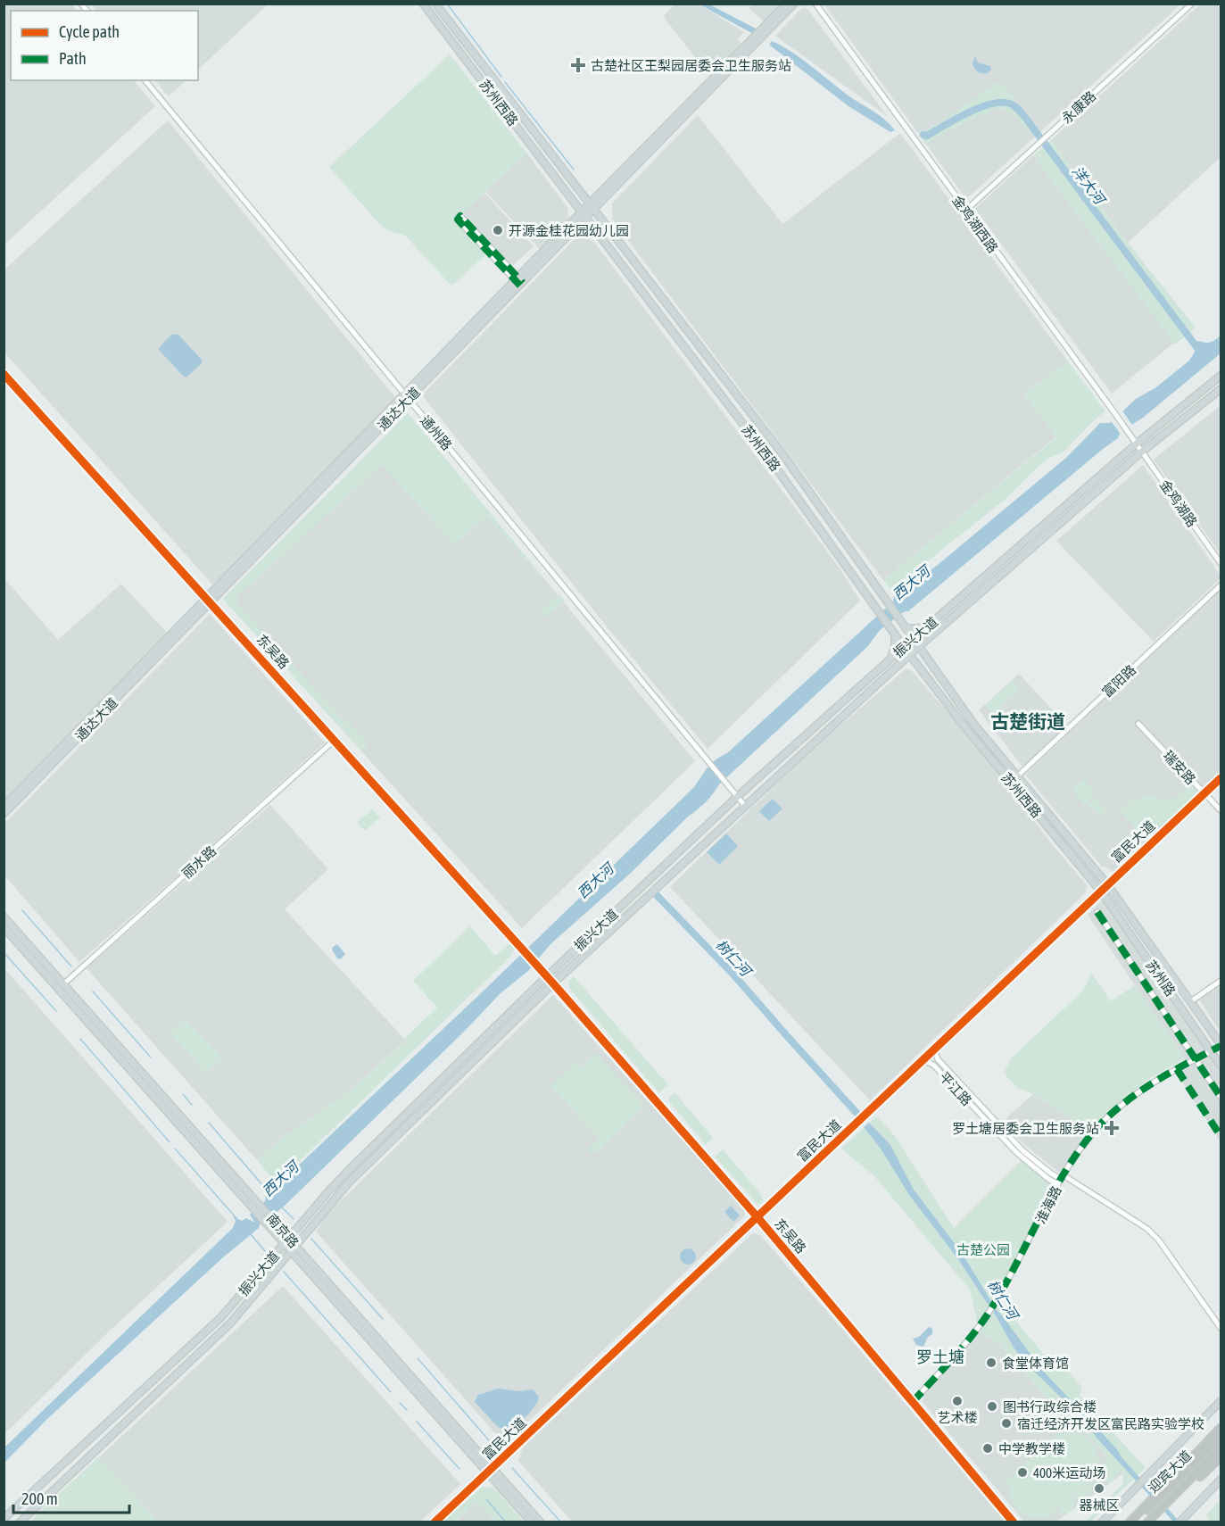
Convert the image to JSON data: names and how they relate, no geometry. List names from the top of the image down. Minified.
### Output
{"streets":{"highway":["迎宾大道"],"main road":["苏州西路","通达大道","振兴大道","苏州路","南京路"],"street":["永康路","金鸡湖西路","通州路","金鸡湖路","东吴路","富阳路","瑞安路","富民大道","丽水路","平江路","淮海路"]},"crossings":[["苏州西路","通达大道"],["苏州西路","振兴大道"],["苏州西路","富阳路"],["苏州西路","富民大道"],["苏州西路","苏州路"],["永康路","金鸡湖西路"],["金鸡湖西路","金鸡湖路"],["金鸡湖西路","振兴大道"],["通达大道","通州路"],["通达大道","东吴路"],["通州路","振兴大道"],["金鸡湖路","振兴大道"],["振兴大道","东吴路"],["振兴大道","南京路"],["东吴路","富民大道"],["东吴路","丽水路"],["东吴路","淮海路"],["瑞安路","富民大道"],["富民大道","苏州路"],["富民大道","平江路"],["富民大道","南京路"],["丽水路","南京路"],["苏州路","淮海路"],["平江路","淮海路"]],"districts":["古楚街道","罗土塘"],"water":["洋大河","西大河","树仁河"],"parks":["古楚公园"],"places":{"health":["古楚社区王梨园居委会卫生服务站","罗土塘居委会卫生服务站"],"other":["开源金桂花园幼儿园","食堂体育馆","艺术楼","图书行政综合楼","宿迁经济开发区富民路实验学校","中学教学楼","400米运动场","器械区"]},"legend":["Cycle path","Path"],"scale_bar":"200 m"}
